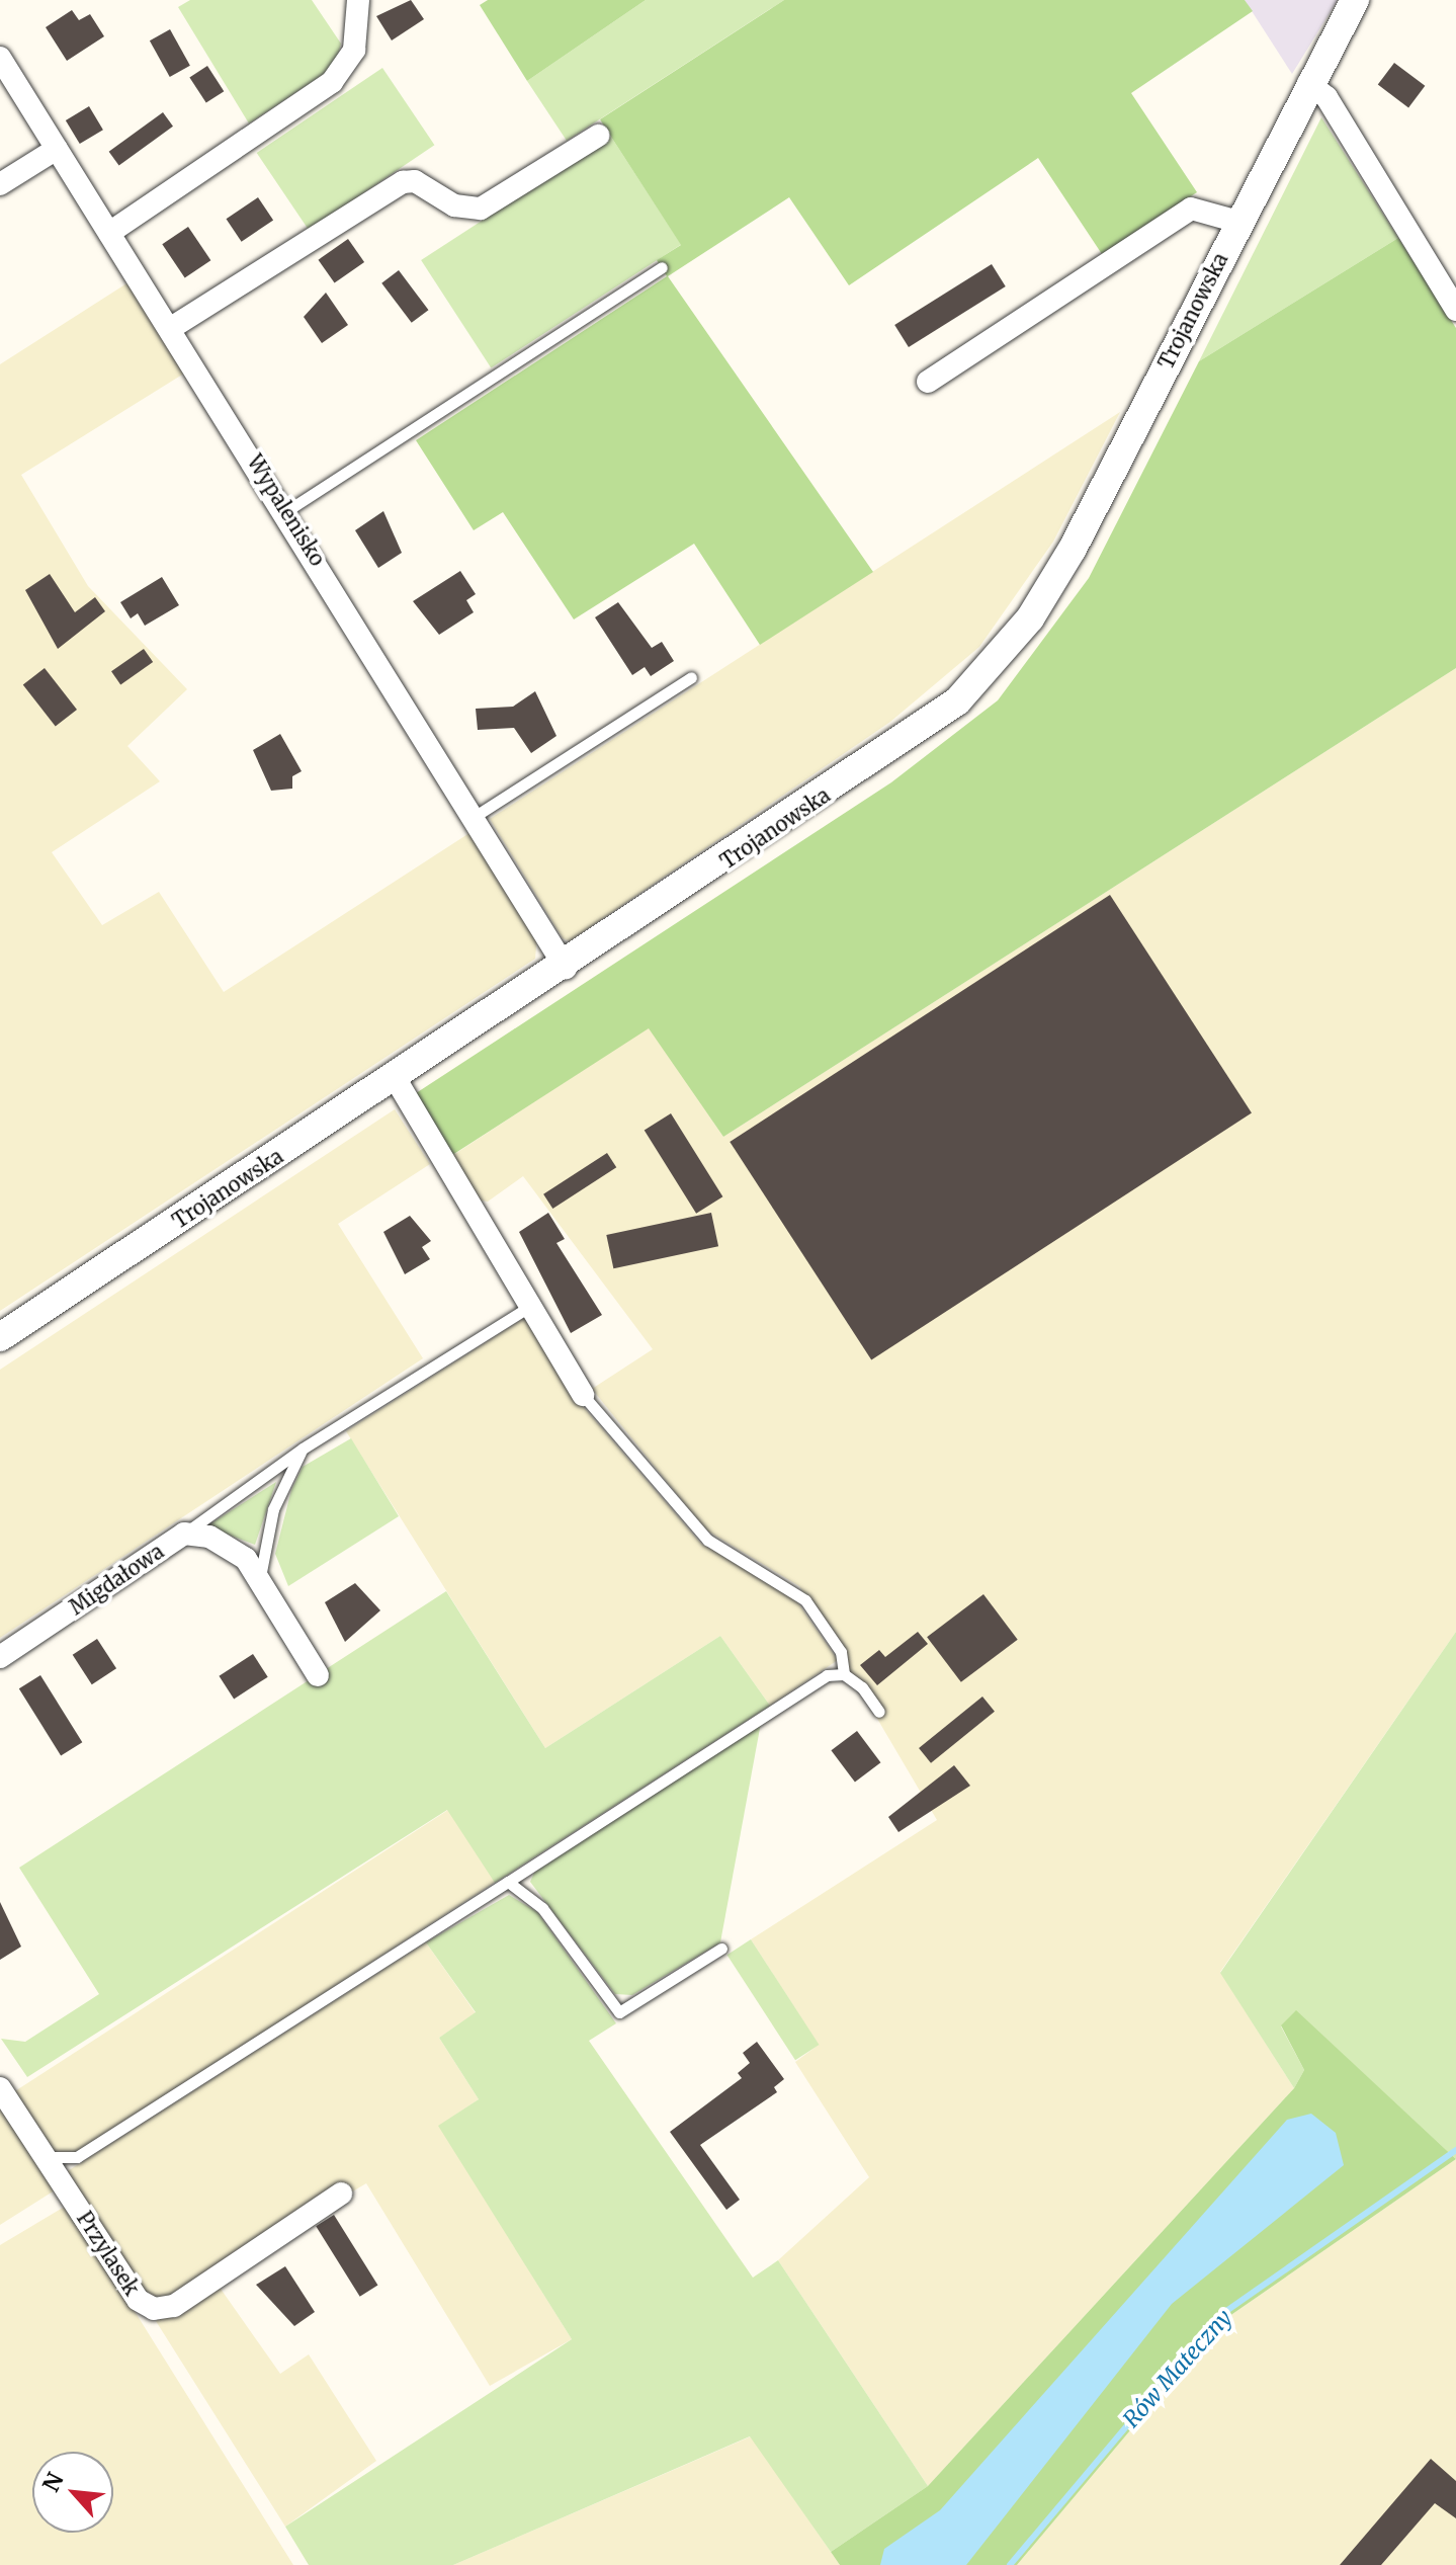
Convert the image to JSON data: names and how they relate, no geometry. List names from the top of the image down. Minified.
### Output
{"streets":{"street":["Trojanowska","Wypalenisko","Migdałowa","Przylasek"]},"crossings":[["Trojanowska","Wypalenisko"]],"water":["Rów Mateczny"],"north":"top left"}
